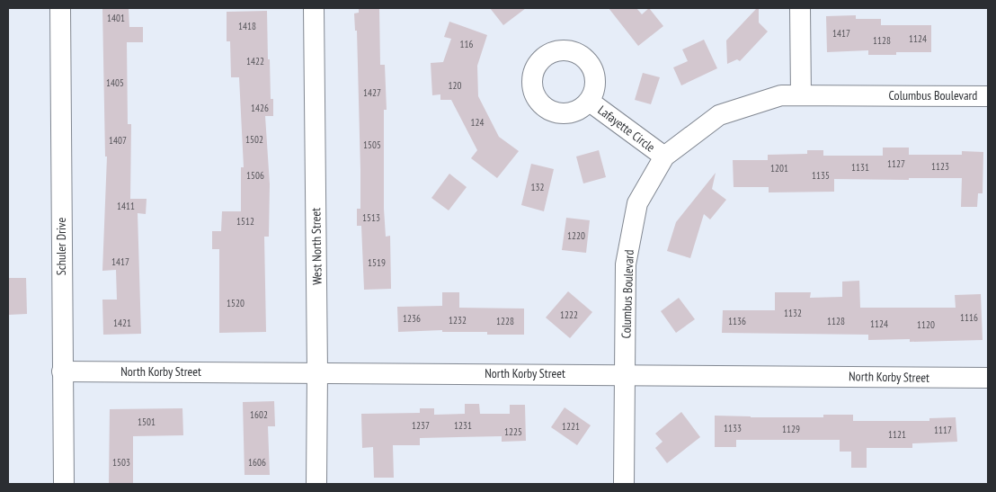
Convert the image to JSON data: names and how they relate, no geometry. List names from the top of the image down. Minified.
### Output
{"streets":{"street":["Columbus Boulevard","Lafayette Circle","Schuler Drive","West North Street","North Korby Street"]},"crossings":[["Columbus Boulevard","Lafayette Circle"],["Columbus Boulevard","North Korby Street"],["Schuler Drive","North Korby Street"],["West North Street","North Korby Street"]],"house_numbers":["1401","1418","1417","1124","1128","116","1422","1405","120","1427","1426","124","1502","1407","1505","1127","1123","1131","1201","1506","1135","132","1411","1513","1512","1220","1417","1519","1520","1132","1222","1116","1236","1232","1228","1136","1128","1421","1124","1120","1602","1501","1237","1231","1221","1133","1129","1117","1225","1121","1503","1606"]}
